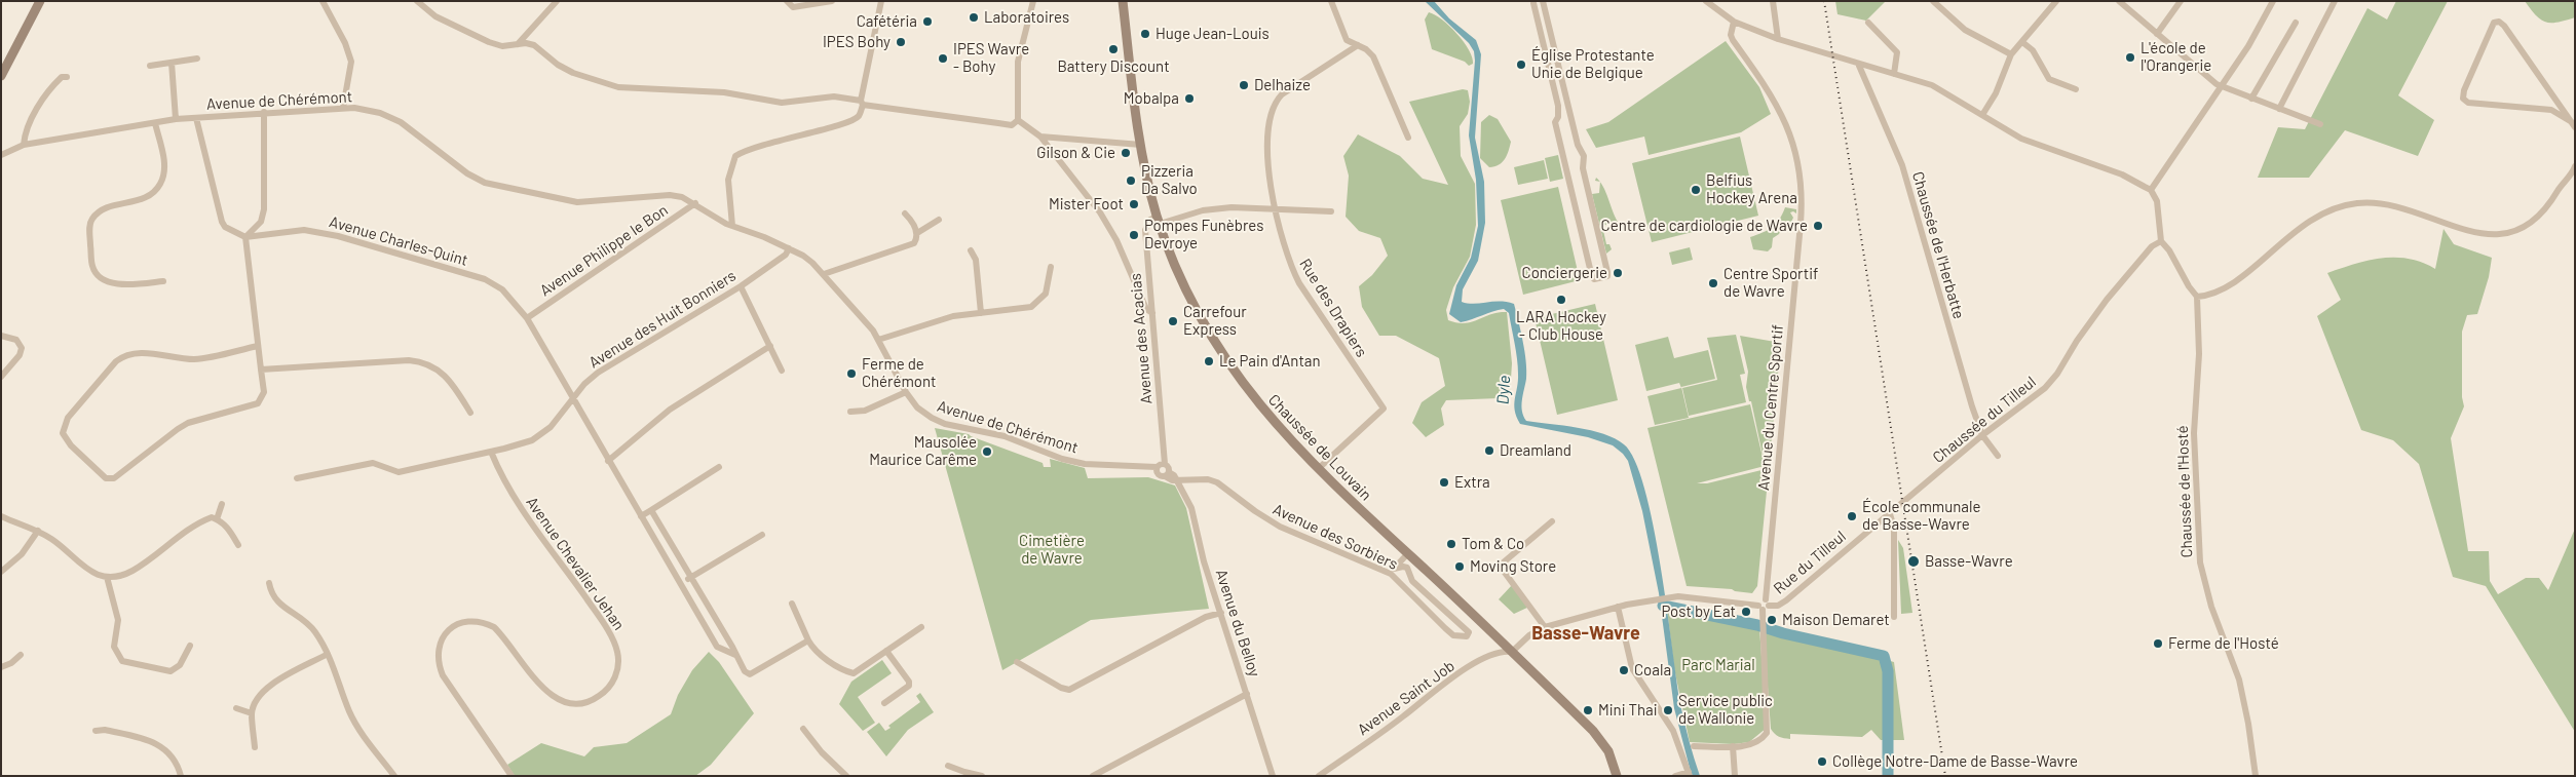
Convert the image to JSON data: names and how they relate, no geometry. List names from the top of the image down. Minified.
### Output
{"streets":{"main road":["Chaussée de Louvain"],"street":["Avenue de Chérémont","Avenue Charles-Quint","Chaussée de l'Herbatte","Avenue Philippe le Bon","Rue des Drapiers","Avenue des Huit Bonniers","Avenue des Acacias","Avenue du Centre Sportif","Chaussée du Tilleul","Chaussée de l'Hosté","Avenue des Sorbiers","Rue du Tilleul","Avenue Chevalier Jehan","Avenue du Belloy","Avenue Saint Job"]},"crossings":[["Avenue de Chérémont","Avenue Philippe le Bon"],["Avenue de Chérémont","Avenue des Huit Bonniers"],["Avenue Charles-Quint","Avenue Philippe le Bon"],["Avenue Charles-Quint","Avenue des Huit Bonniers"],["Chaussée de l'Herbatte","Chaussée du Tilleul"],["Rue des Drapiers","Chaussée de Louvain"],["Avenue des Huit Bonniers","Avenue Chevalier Jehan"],["Avenue des Acacias","Chaussée de Louvain"],["Chaussée du Tilleul","Rue du Tilleul"],["Chaussée de Louvain","Avenue Saint Job"],["Avenue des Sorbiers","Avenue du Belloy"]],"districts":["Basse-Wavre"],"water":["Dyle"],"parks":["Cimetière de Wavre","Parc Marial"],"places":["Laboratoires","Cafétéria","Huge Jean-Louis","IPES Bohy","Battery Discount","L'école de l'Orangerie","IPES Wavre - Bohy","Église Protestante Unie de Belgique","Delhaize","Mobalpa","Gilson & Cie","Pizzeria Da Salvo","Belfius Hockey Arena","Mister Foot","Centre de cardiologie de Wavre","Pompes Funèbres Devroye","Conciergerie","Centre Sportif de Wavre","LARA Hockey - Club House","Carrefour Express","Le Pain d'Antan","Ferme de Chérémont","Dreamland","Mausolée Maurice Carême","Extra","École communale de Basse-Wavre","Tom & Co","Basse-Wavre","Moving Store","Post by Eat","Maison Demaret","Ferme de l'Hosté","Coala","Mini Thai","Service public de Wallonie","Collège Notre-Dame de Basse-Wavre"]}
